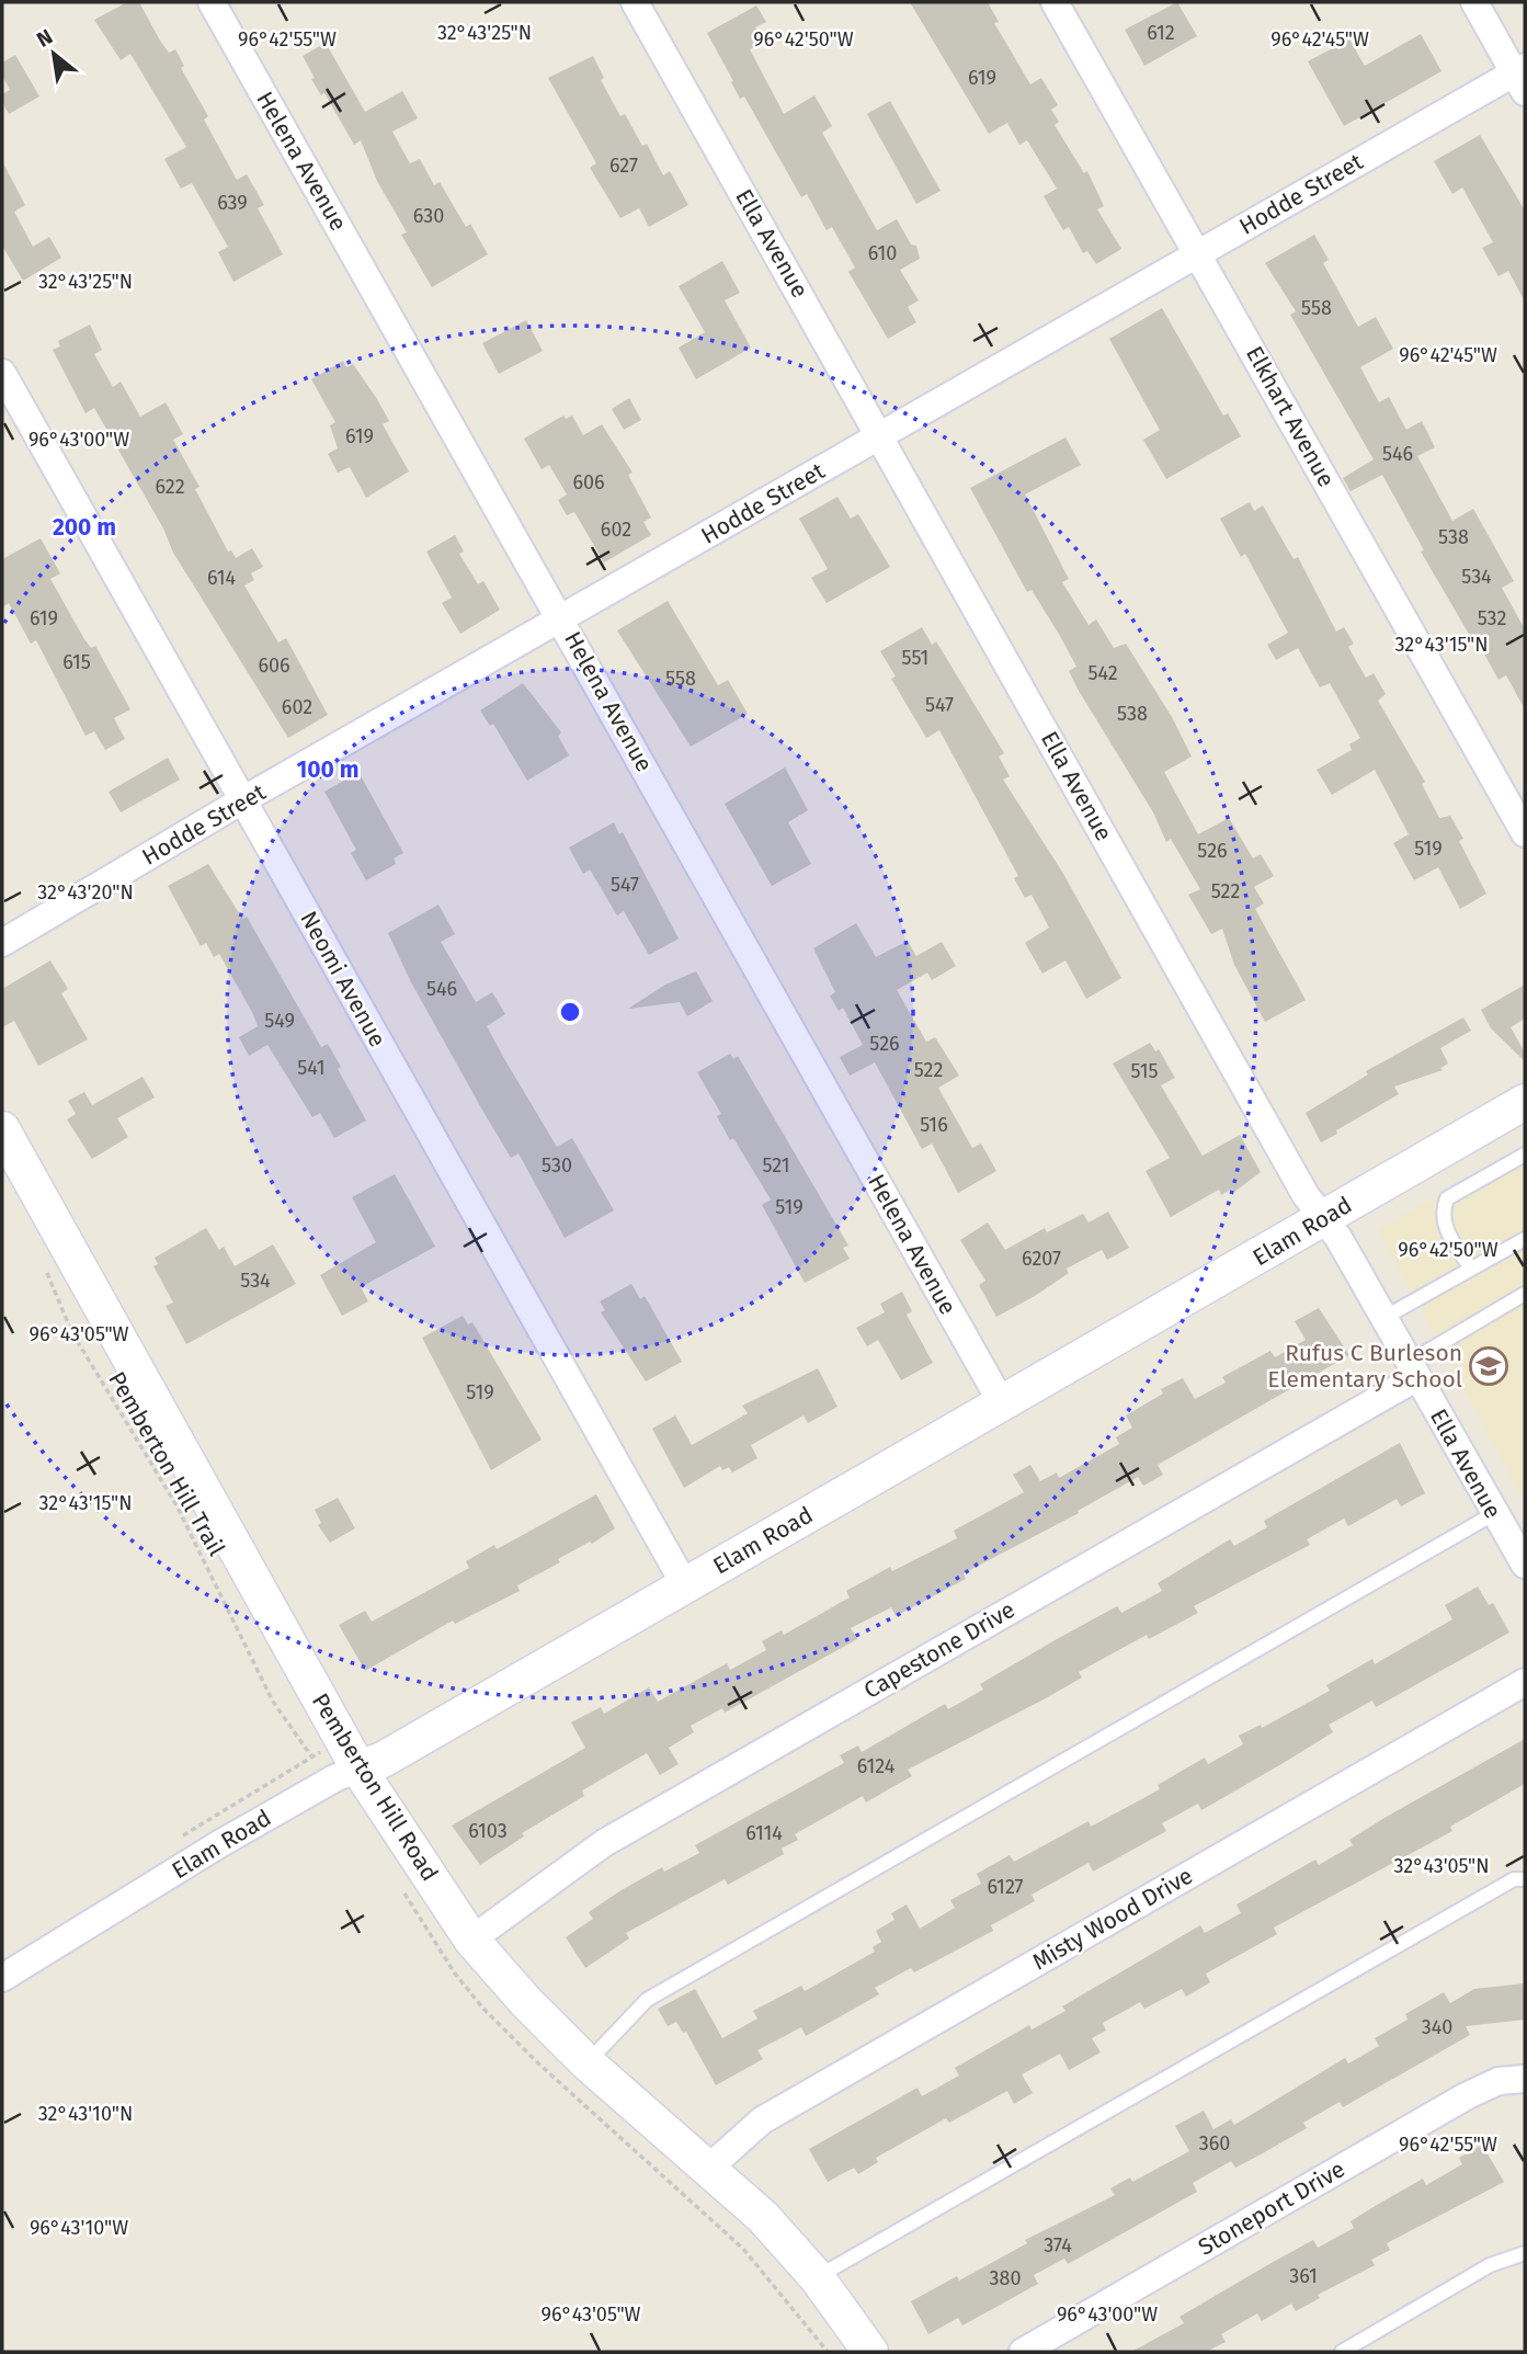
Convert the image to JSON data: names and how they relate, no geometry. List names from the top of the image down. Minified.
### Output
{"streets":{"street":["Helena Avenue","Hodde Street","Ella Avenue","Elkhart Avenue","Neomi Avenue","Elam Road","Capestone Drive","Pemberton Hill Road","Misty Wood Drive","Stoneport Drive"],"path":["Pemberton Hill Trail"]},"crossings":[["Helena Avenue","Hodde Street"],["Helena Avenue","Elam Road"],["Hodde Street","Ella Avenue"],["Hodde Street","Elkhart Avenue"],["Hodde Street","Neomi Avenue"],["Ella Avenue","Elam Road"],["Ella Avenue","Capestone Drive"],["Neomi Avenue","Elam Road"],["Elam Road","Pemberton Hill Road"],["Capestone Drive","Pemberton Hill Road"],["Pemberton Hill Road","Misty Wood Drive"]],"places":{"school or university":["Rufus C Burleson Elementary School"]},"house_numbers":["612","619","627","639","630","610","558","619","546","606","622","602","538","534","614","619","532","551","615","606","542","558","547","602","538","519","526","547","522","546","549","526","541","522","515","516","530","521","519","6207","534","519","6124","6103","6114","6127","340","360","374","361","380"],"north":"top left","coordinates":["32°43'25\"N","96°42'50\"W","96°42'55\"W","96°42'45\"W","96°43'00\"W","32°43'15\"N","32°43'20\"N","96°43'05\"W","32°43'05\"N","32°43'10\"N","96°43'10\"W"],"rings":["200 m","100 m"]}
